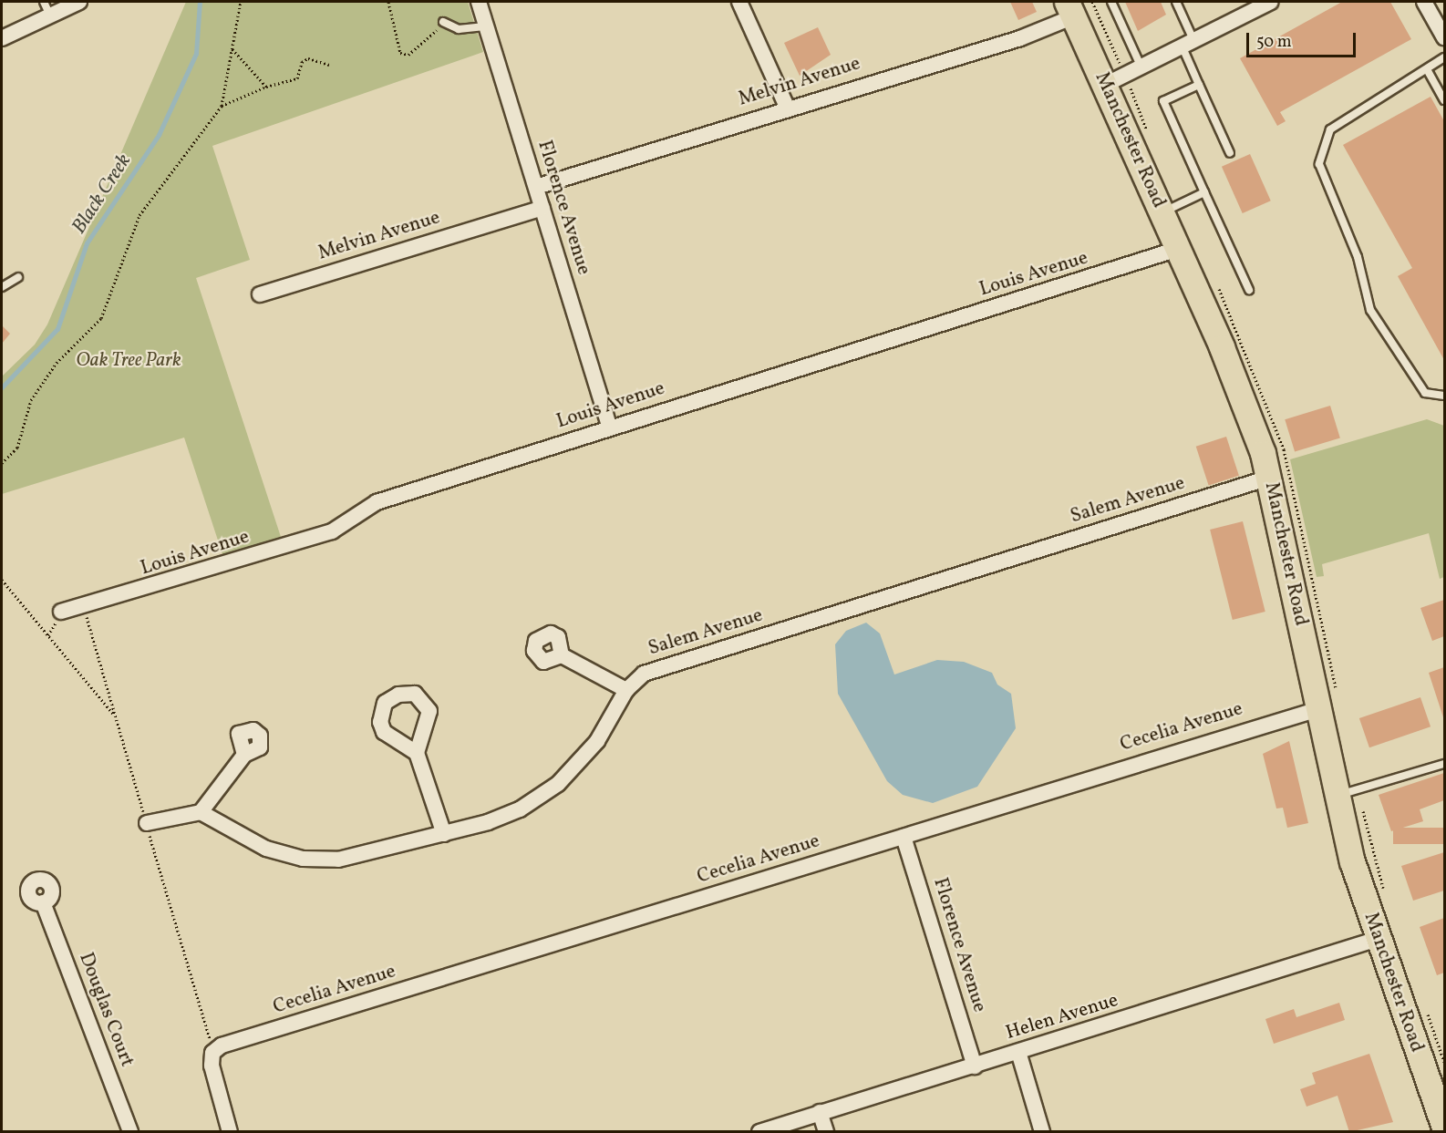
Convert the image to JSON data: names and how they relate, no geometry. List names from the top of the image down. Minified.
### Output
{"streets":{"main road":["Manchester Road"],"street":["Melvin Avenue","Florence Avenue","Louis Avenue","Salem Avenue","Cecelia Avenue","Douglas Court","Helen Avenue"]},"crossings":[["Melvin Avenue","Manchester Road"],["Melvin Avenue","Florence Avenue"],["Manchester Road","Louis Avenue"],["Manchester Road","Salem Avenue"],["Manchester Road","Cecelia Avenue"],["Manchester Road","Helen Avenue"],["Florence Avenue","Louis Avenue"],["Florence Avenue","Cecelia Avenue"],["Florence Avenue","Helen Avenue"]],"water":["Black Creek"],"parks":["Oak Tree Park"],"scale_bar":"50 m"}
